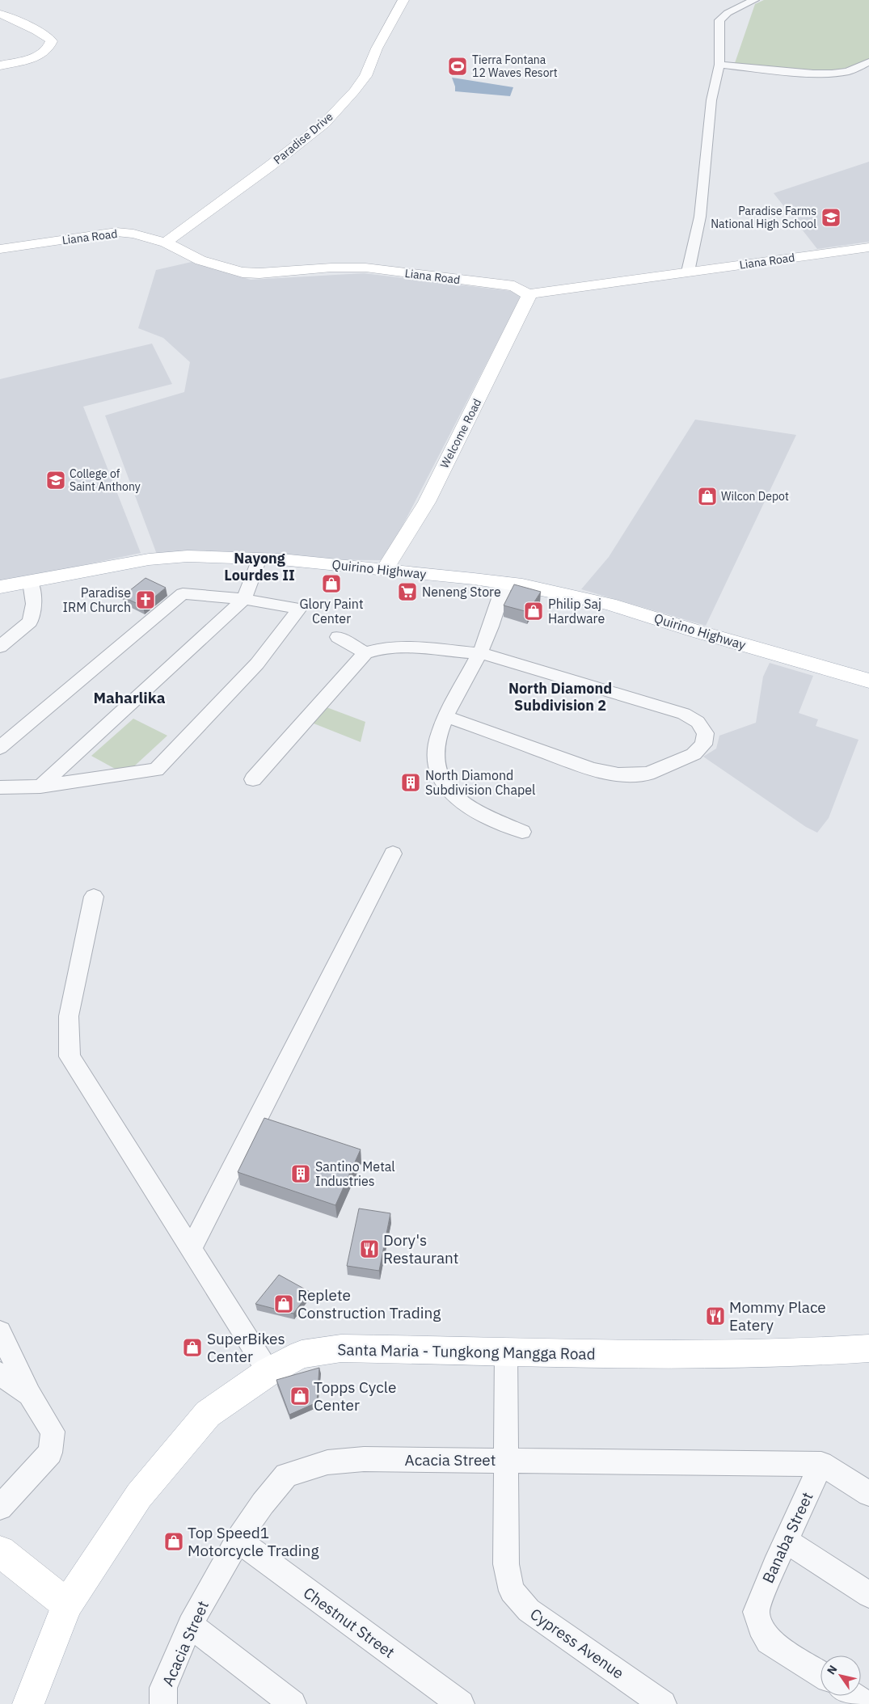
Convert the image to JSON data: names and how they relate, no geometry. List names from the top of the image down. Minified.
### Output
{"streets":{"street":["Paradise Drive","Liana Road","Welcome Road","Quirino Highway","Santa Maria - Tungkong Mangga Road","Acacia Street","Banaba Street","Chestnut Street","Cypress Avenue"]},"crossings":[["Paradise Drive","Liana Road"],["Liana Road","Welcome Road"],["Welcome Road","Quirino Highway"],["Santa Maria - Tungkong Mangga Road","Cypress Avenue"],["Acacia Street","Banaba Street"],["Acacia Street","Chestnut Street"],["Acacia Street","Cypress Avenue"]],"districts":["Nayong Lourdes II","North Diamond Subdivision 2","Maharlika"],"places":{"sports":["Tierra Fontana 12 Waves Resort"],"school or university":["Paradise Farms National High School","College of Saint Anthony"],"shop":["Wilcon Depot","Glory Paint Center","Philip Saj Hardware","Replete Construction Trading","SuperBikes Center","Topps Cycle Center","Top Speed1 Motorcycle Trading"],"supermarket":["Neneng Store"],"church":["Paradise IRM Church"],"building":["North Diamond Subdivision Chapel","Santino Metal Industries"],"restaurant":["Dory's Restaurant","Mommy Place Eatery"]},"north":"top left"}
